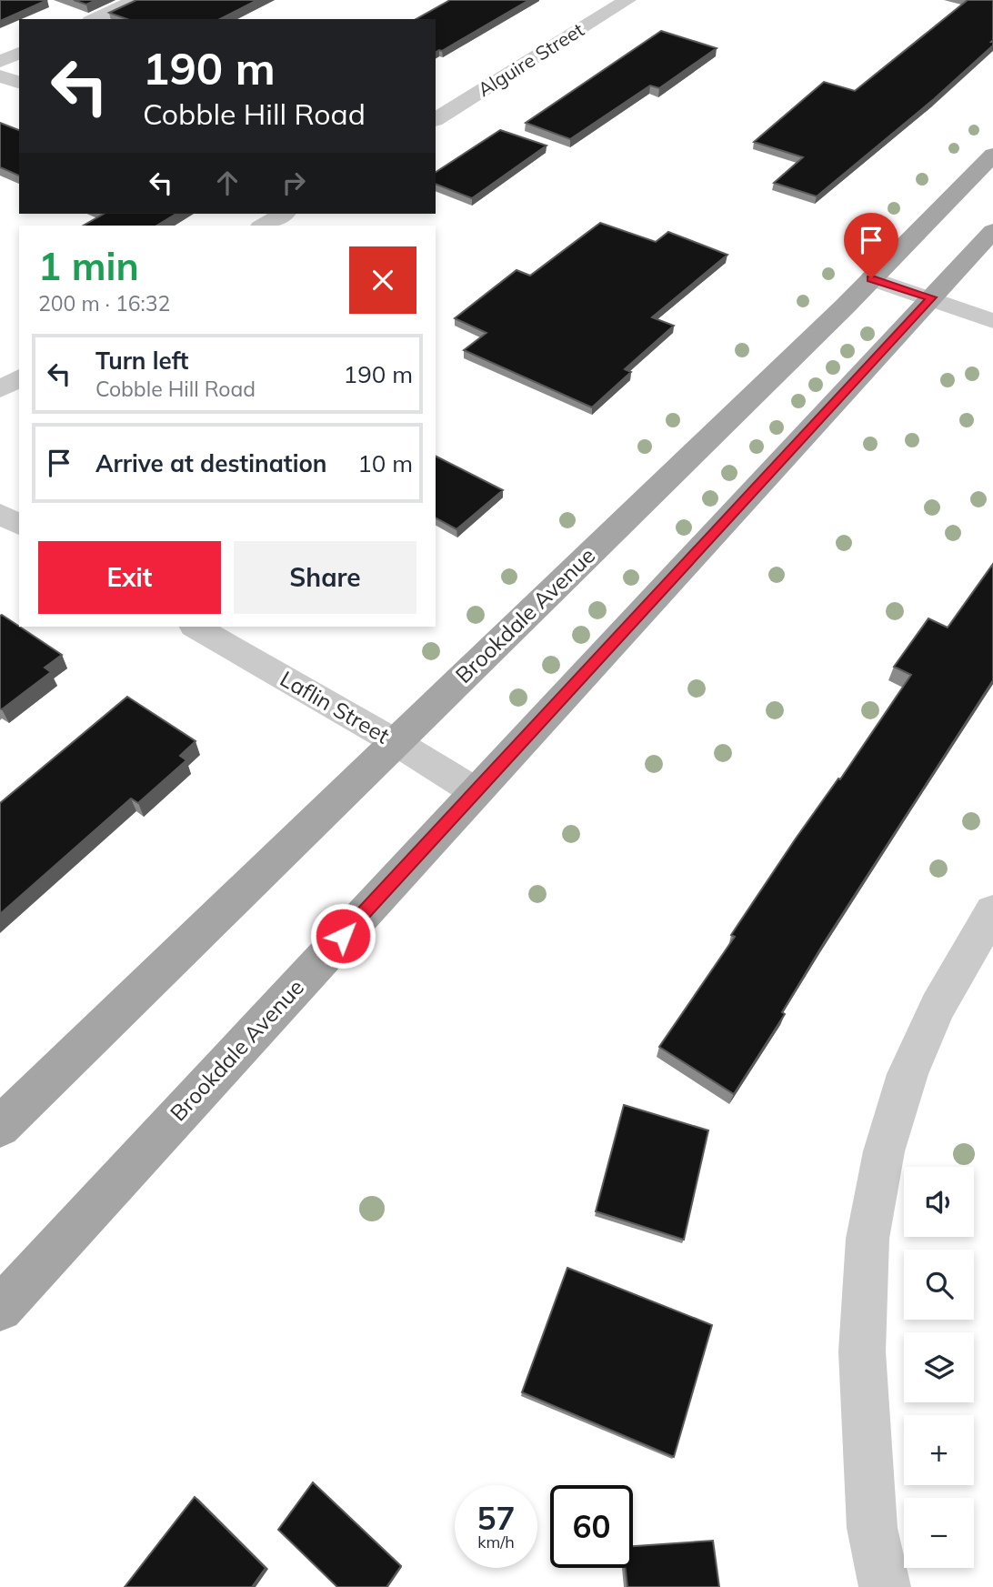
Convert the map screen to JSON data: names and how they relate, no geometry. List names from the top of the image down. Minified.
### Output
{"streets":{"main road":["Brookdale Avenue"],"street":["Alguire Street","Laflin Street"]},"crossings":[["Brookdale Avenue","Laflin Street"]],"page":{"turn":["190 m","Cobble Hill Road"],"heading":["1 min","200 m · 16:32"],"list":[{"name":"Turn left","note":"Cobble Hill Road","value":"190 m"},{"name":"Arrive at destination","value":"10 m"}],"buttons":["Exit","Share"],"map_buttons":["+","−"],"speed":"57 km/h","limit":"60"}}
